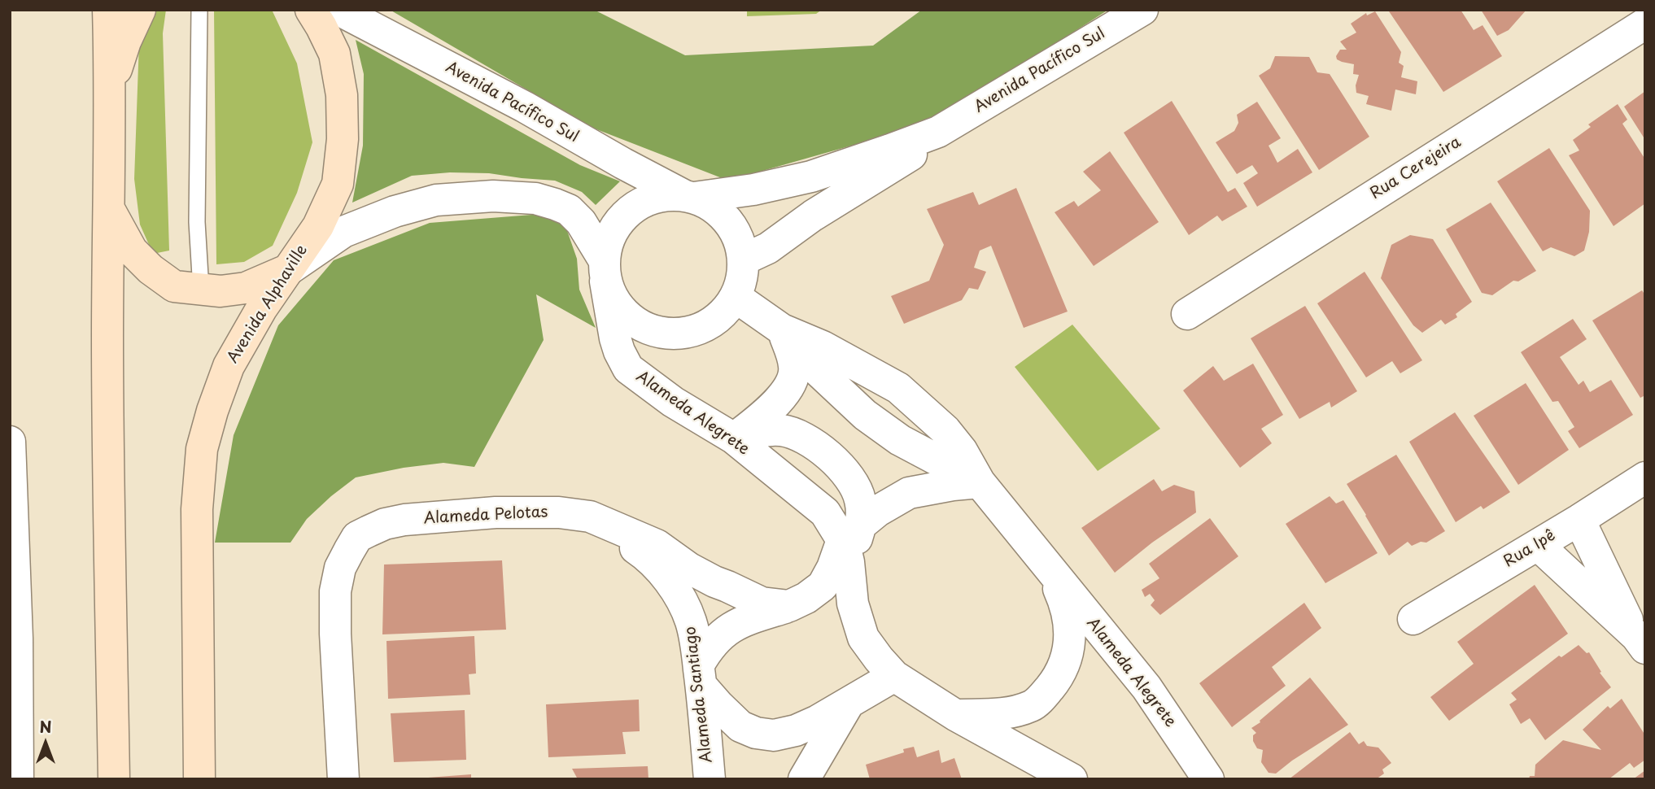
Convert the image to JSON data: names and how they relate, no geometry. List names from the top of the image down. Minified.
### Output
{"streets":{"main road":["Avenida Alphaville"],"street":["Avenida Pacífico Sul","Rua Cerejeira","Alameda Alegrete","Alameda Pelotas","Rua Ipê","Alameda Santiago"]},"crossings":[["Avenida Pacífico Sul","Alameda Alegrete"],["Alameda Pelotas","Alameda Santiago"]],"north":"top"}
